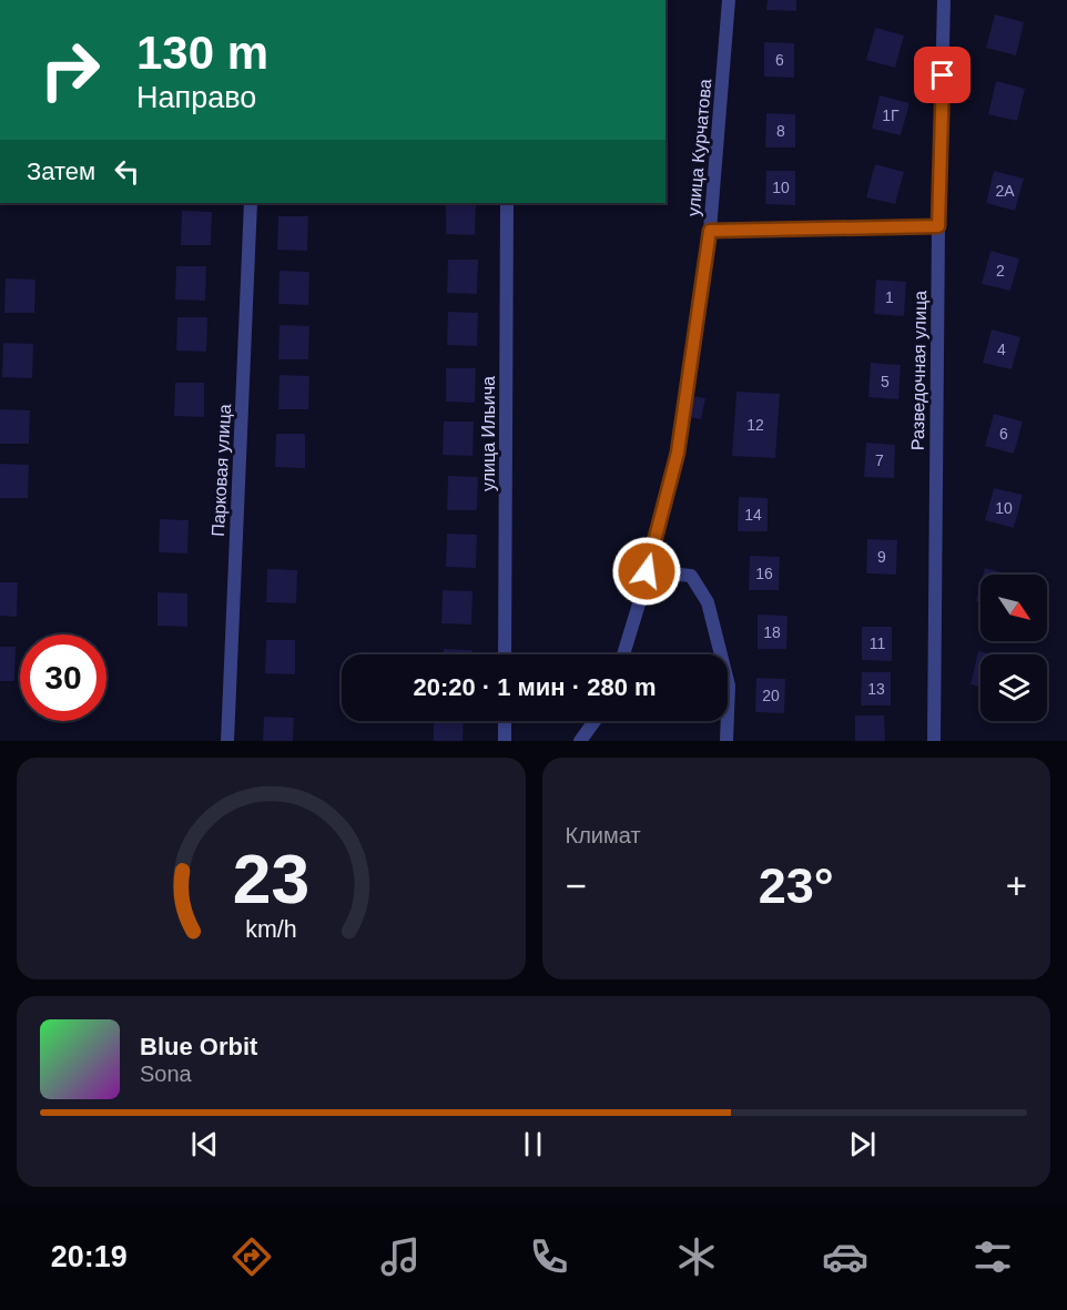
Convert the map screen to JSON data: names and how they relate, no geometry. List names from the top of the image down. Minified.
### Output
{"streets":{"street":["улица Курчатова","Разведочная улица","улица Ильича","Парковая улица"]},"house_numbers":["6","1Г","8","10","2А","2","1","4","5","12","6","7","10","14","9","16","18","11","13","20"],"north":"bottom right","page":{"turn":["130 m","Направо"],"then":"Затем","limit":"30","trip":"20:20 · 1 мин · 280 m","tile":"Климат","heat":["−","23°","+"],"song":["Blue Orbit","Sona"],"tabs":"20:19","gauge":["23","km/h"]}}
